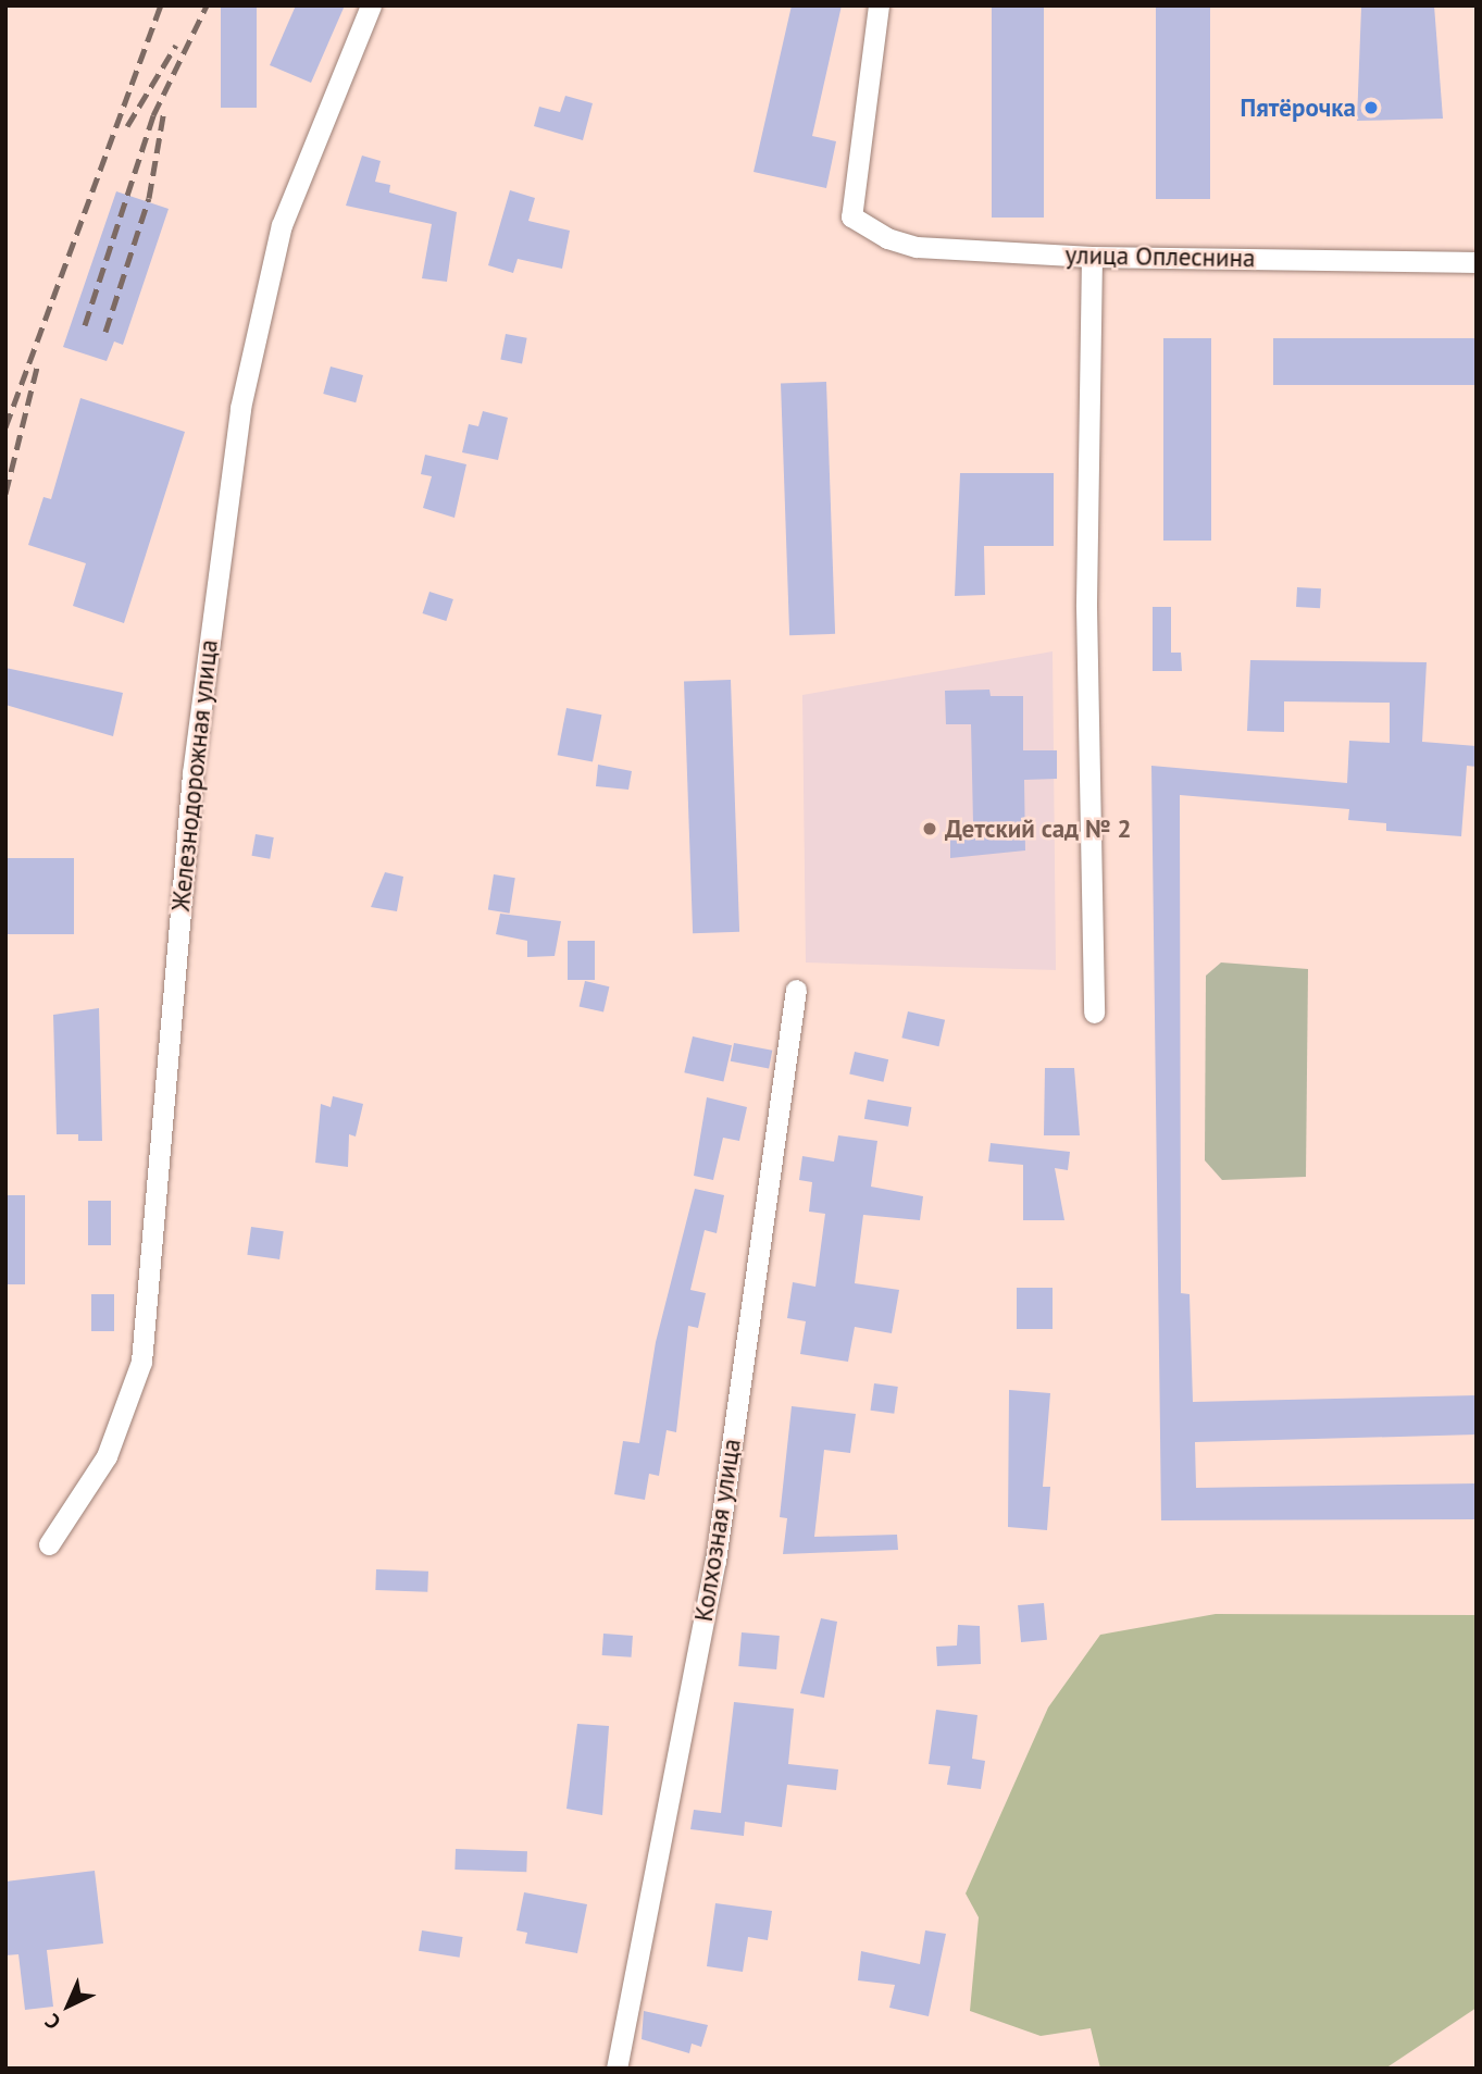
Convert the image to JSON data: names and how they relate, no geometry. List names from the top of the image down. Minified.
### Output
{"streets":{"street":["улица Оплеснина","Железнодорожная улица","Колхозная улица"]},"places":["Пятёрочка","Детский сад № 2"],"north":"bottom left"}
